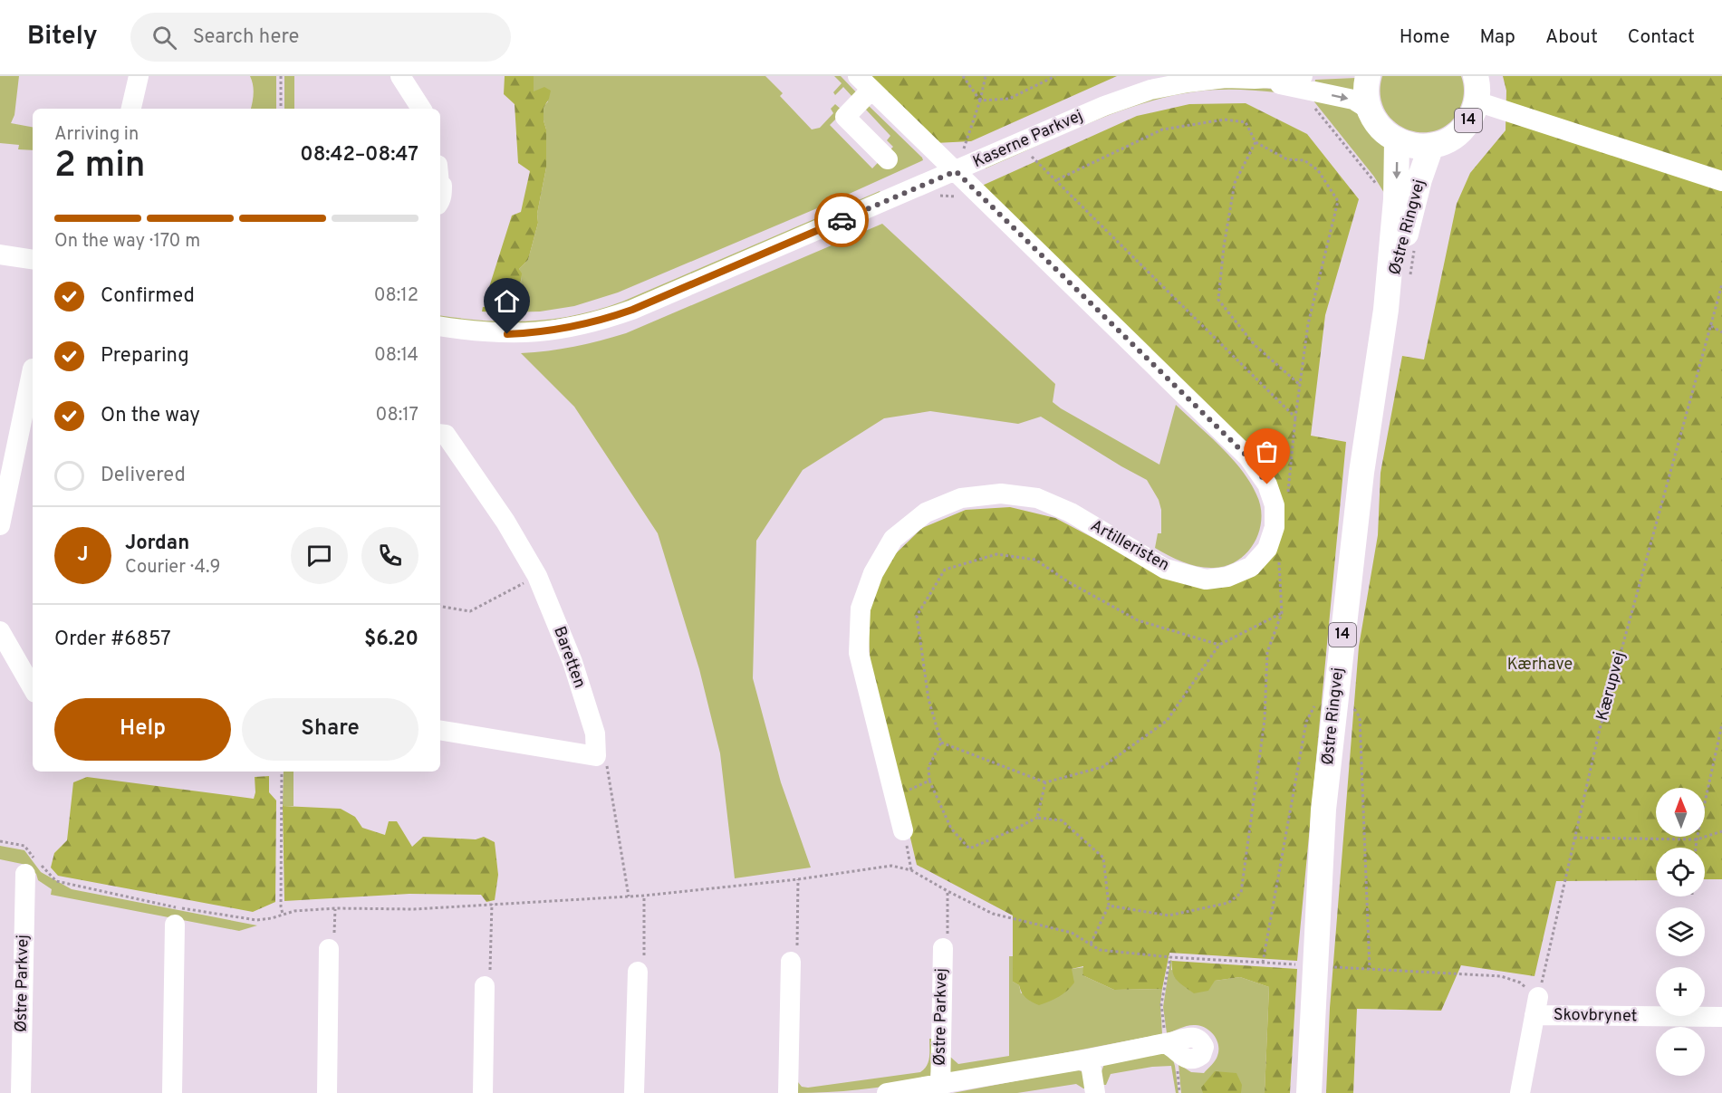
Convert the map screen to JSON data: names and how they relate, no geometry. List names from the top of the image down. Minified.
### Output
{"streets":{"main road":["14","Østre Ringvej"],"street":["Kaserne Parkvej","Artilleristen","Baretten","Østre Parkvej","Skovbrynet"],"path":["Kærupvej"]},"crossings":[["14","Østre Ringvej"],["Kaserne Parkvej","Artilleristen"],["Kærupvej","Skovbrynet"]],"parks":["Kærhave"],"north":"top","page":{"header":"Bitely","search":"Search here","nav":["Home","Map","About","Contact"],"heading":["2 min","Arriving in","08:42–08:47"],"panel":["Jordan","Courier · 4.9","Order #6857","$6.20"],"bar":"On the way · 170 m","list":[["Confirmed","08:12"],["Preparing","08:14"],["On the way","08:17"],"Delivered"],"round":"J","buttons":["Help","Share"],"map_buttons":["+","−"]}}
